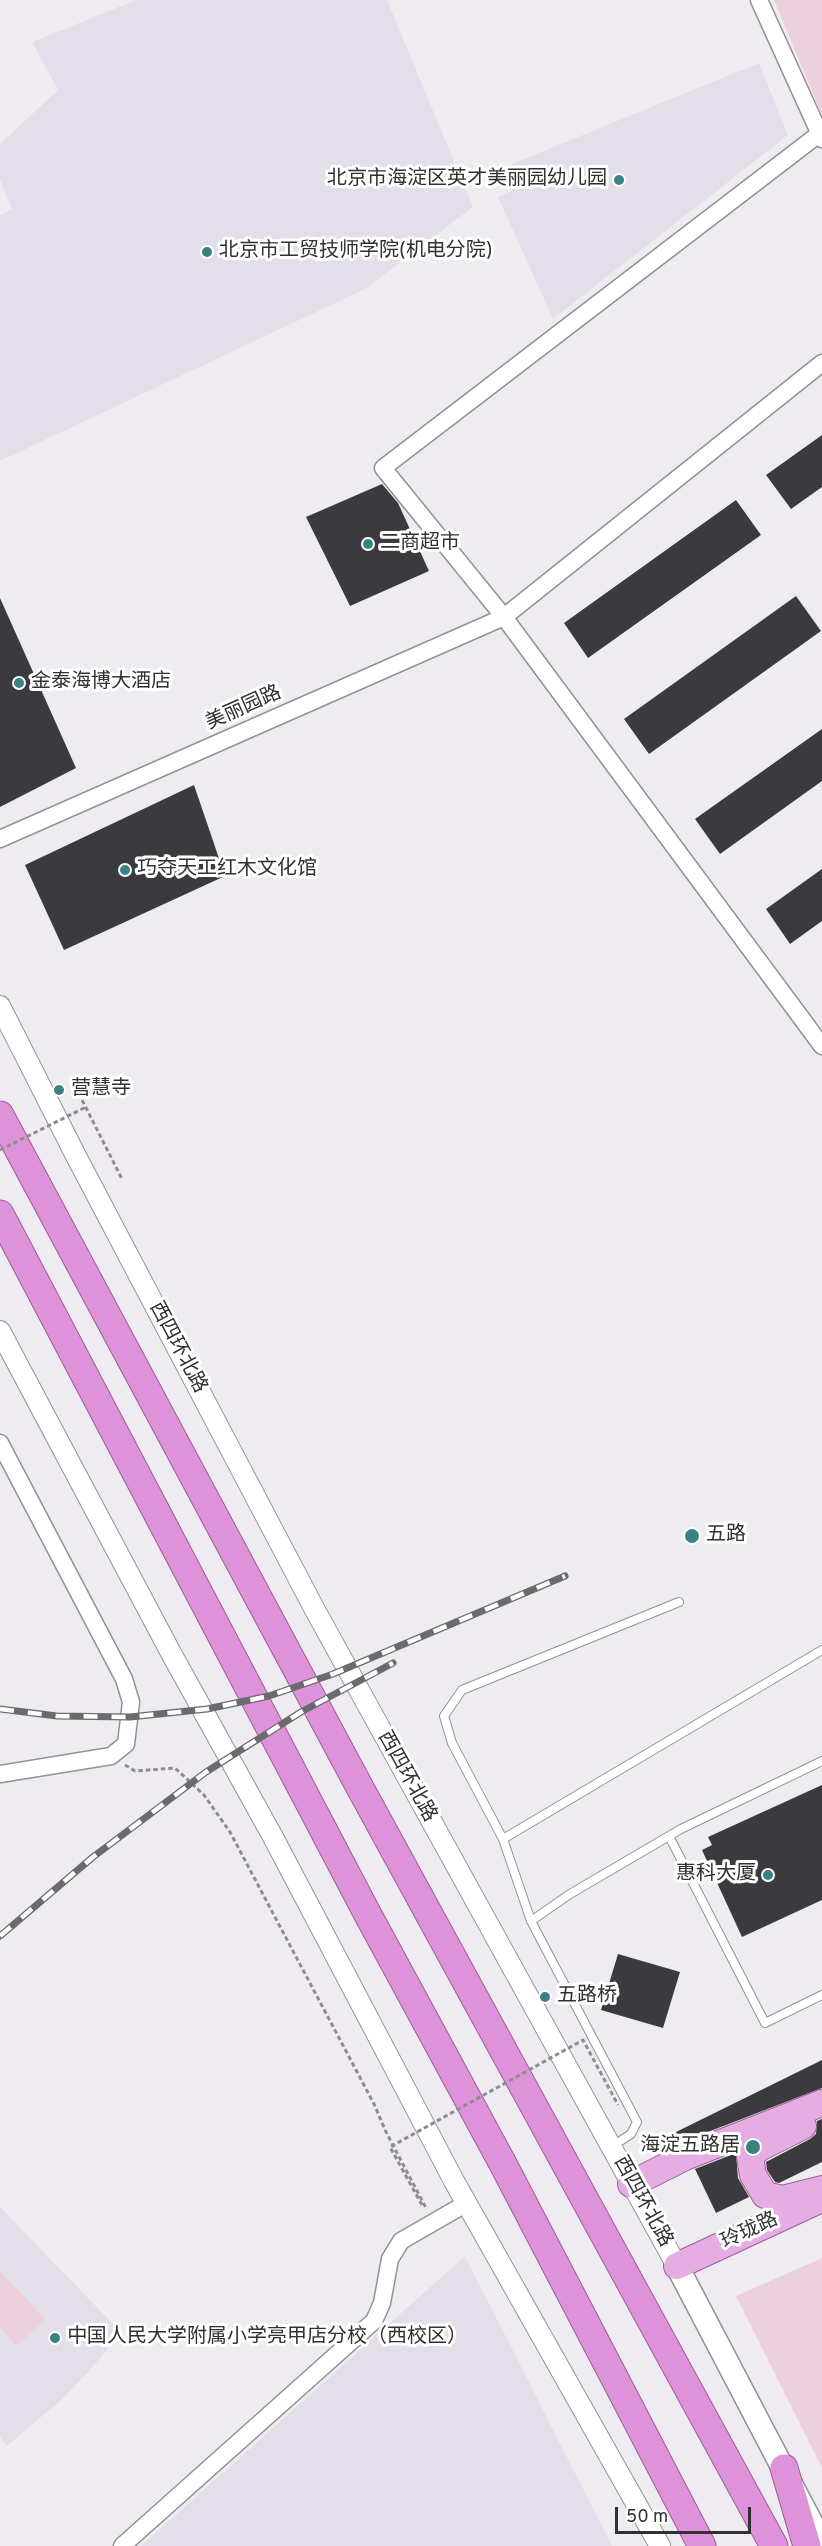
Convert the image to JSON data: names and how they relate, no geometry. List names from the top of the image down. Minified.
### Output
{"streets":{"main road":["西四环北路","玲珑路"],"street":["美丽园路"]},"crossings":[["西四环北路","玲珑路"]],"places":["北京市海淀区英才美丽园幼儿园","北京市工贸技师学院(机电分院)","二商超市","金泰海博大酒店","巧夺天工红木文化馆","营慧寺","五路","惠科大厦","五路桥","海淀五路居","中国人民大学附属小学亮甲店分校（西校区）"],"scale_bar":"50 m"}
